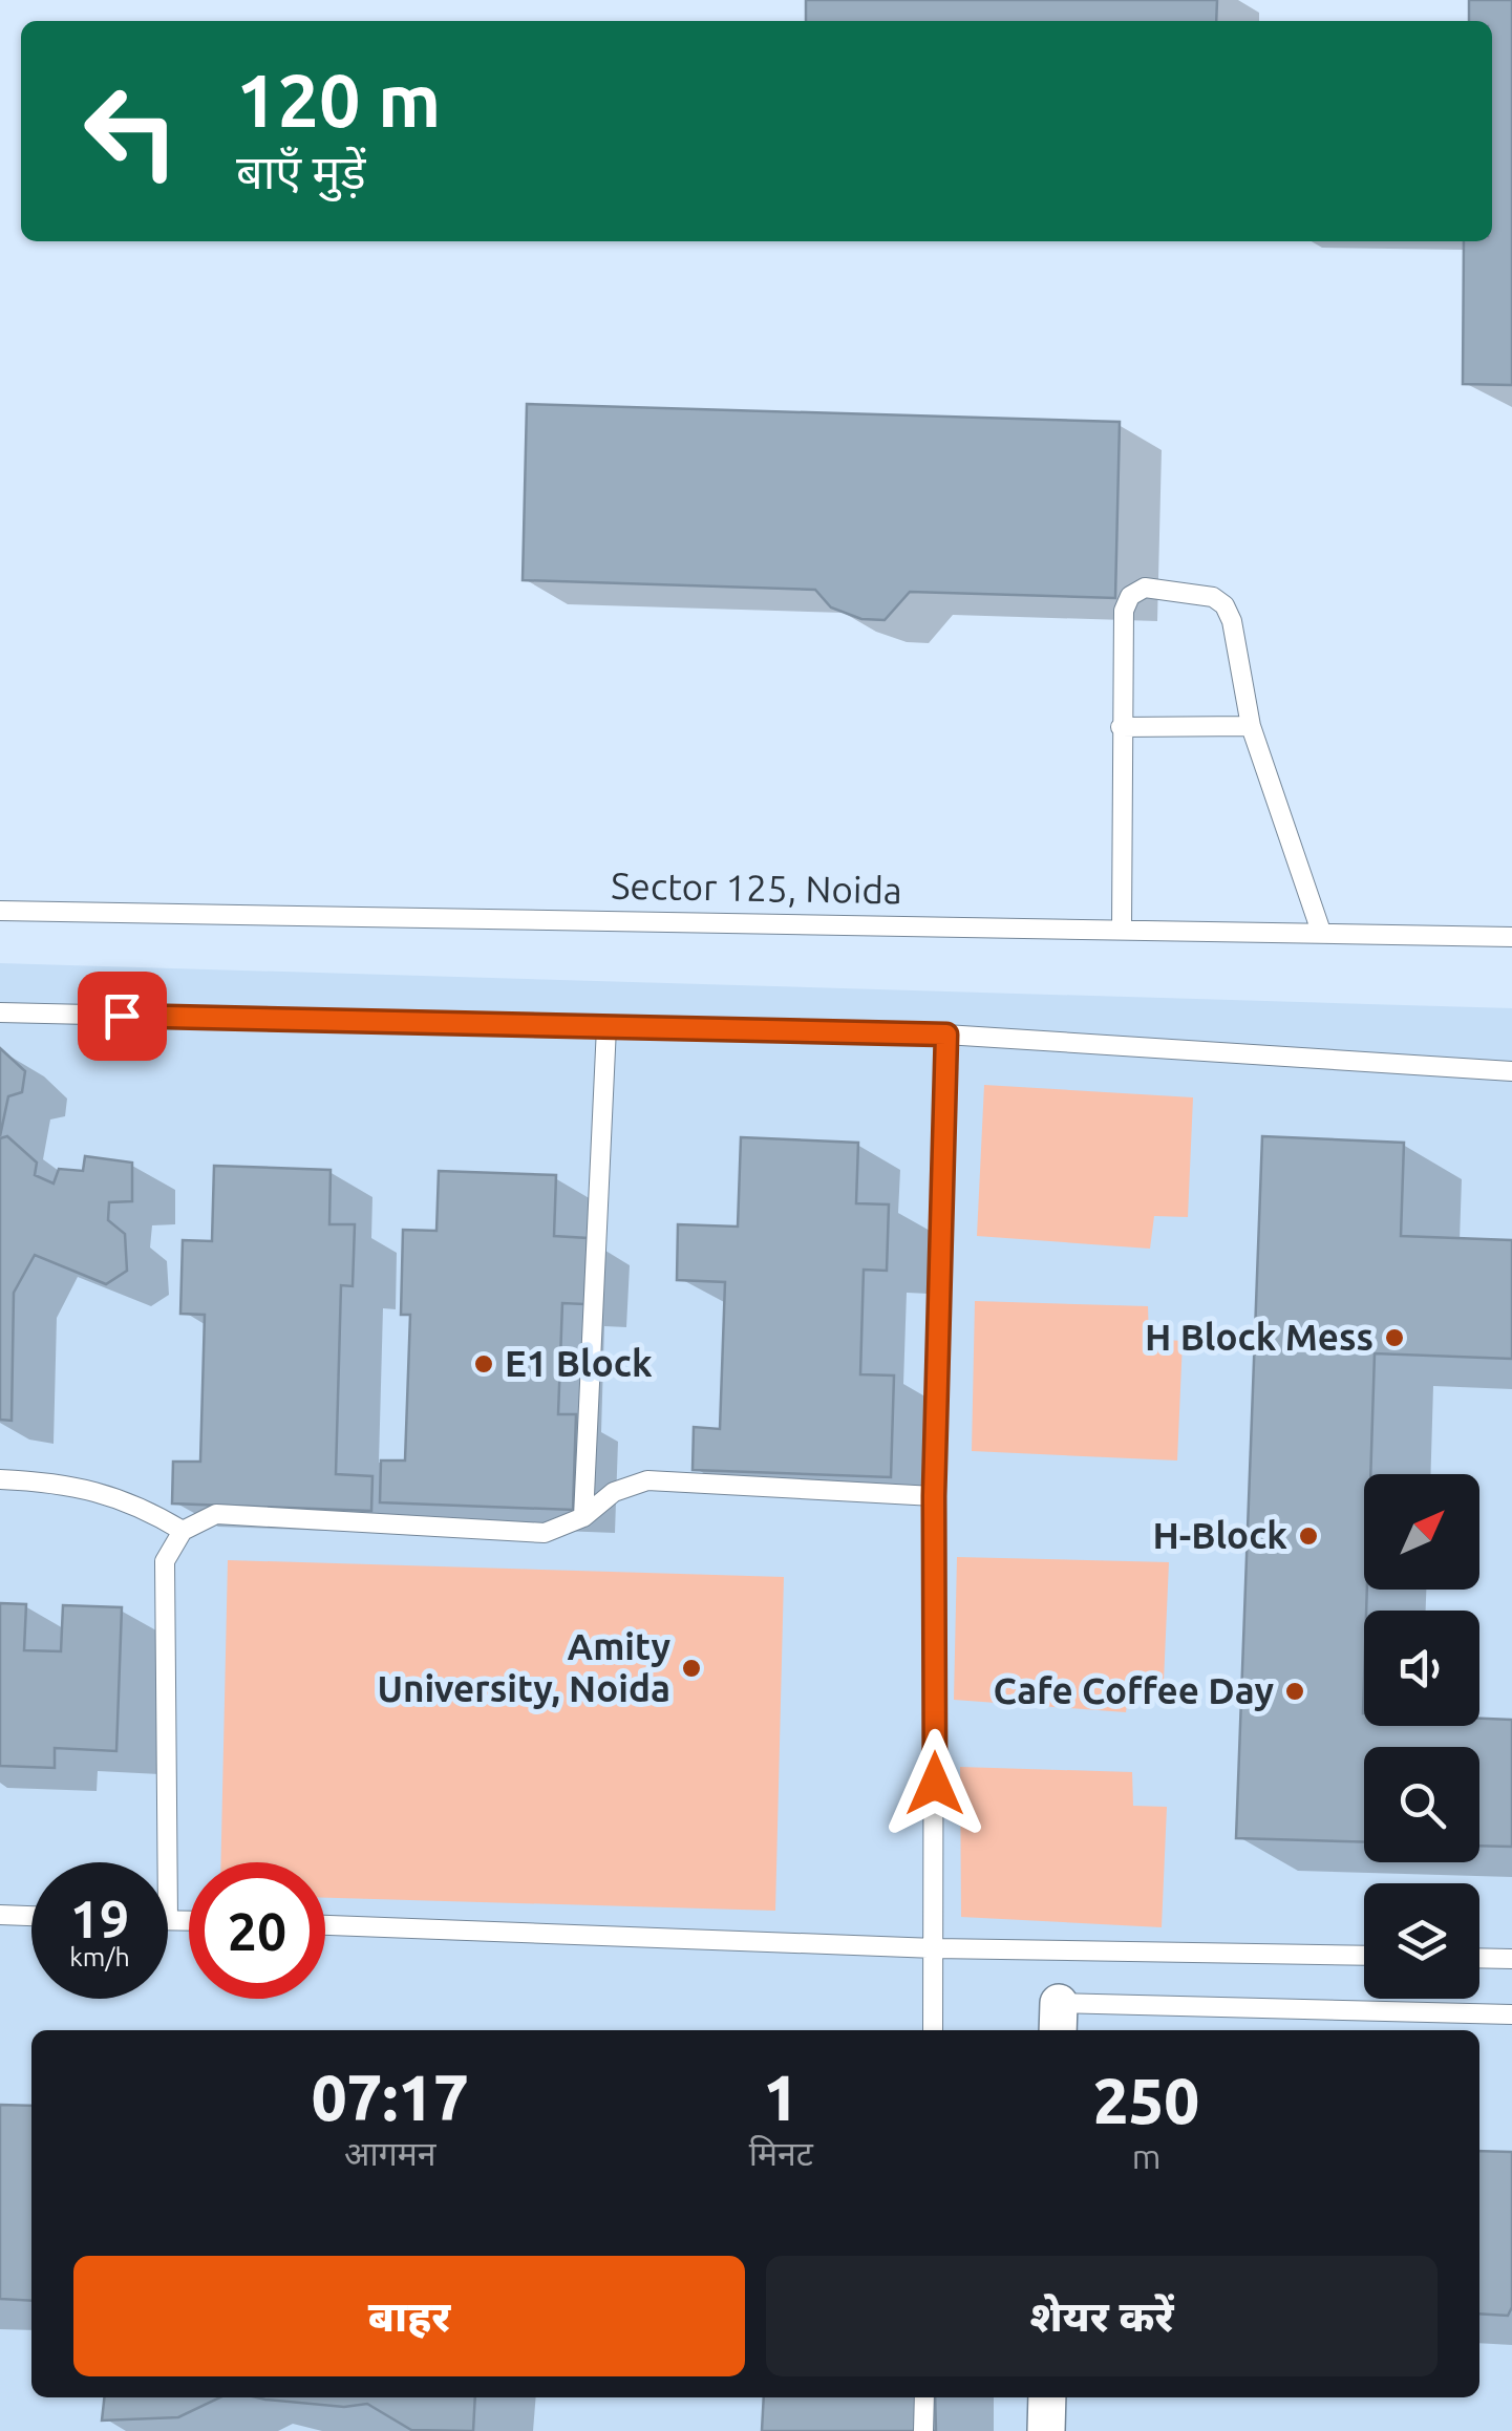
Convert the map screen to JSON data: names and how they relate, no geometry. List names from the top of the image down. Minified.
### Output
{"streets":{"lane":["Sector 125, Noida"]},"places":["H Block Mess","E1 Block","H-Block","Amity University, Noida","Cafe Coffee Day"],"north":"top right","page":{"turn":["120 m","बाएँ मुड़ें"],"speed":"19 km/h","limit":"20","eta":["07:17","आगमन","1","मिनट","250","m"],"buttons":["बाहर","शेयर करें"]}}
